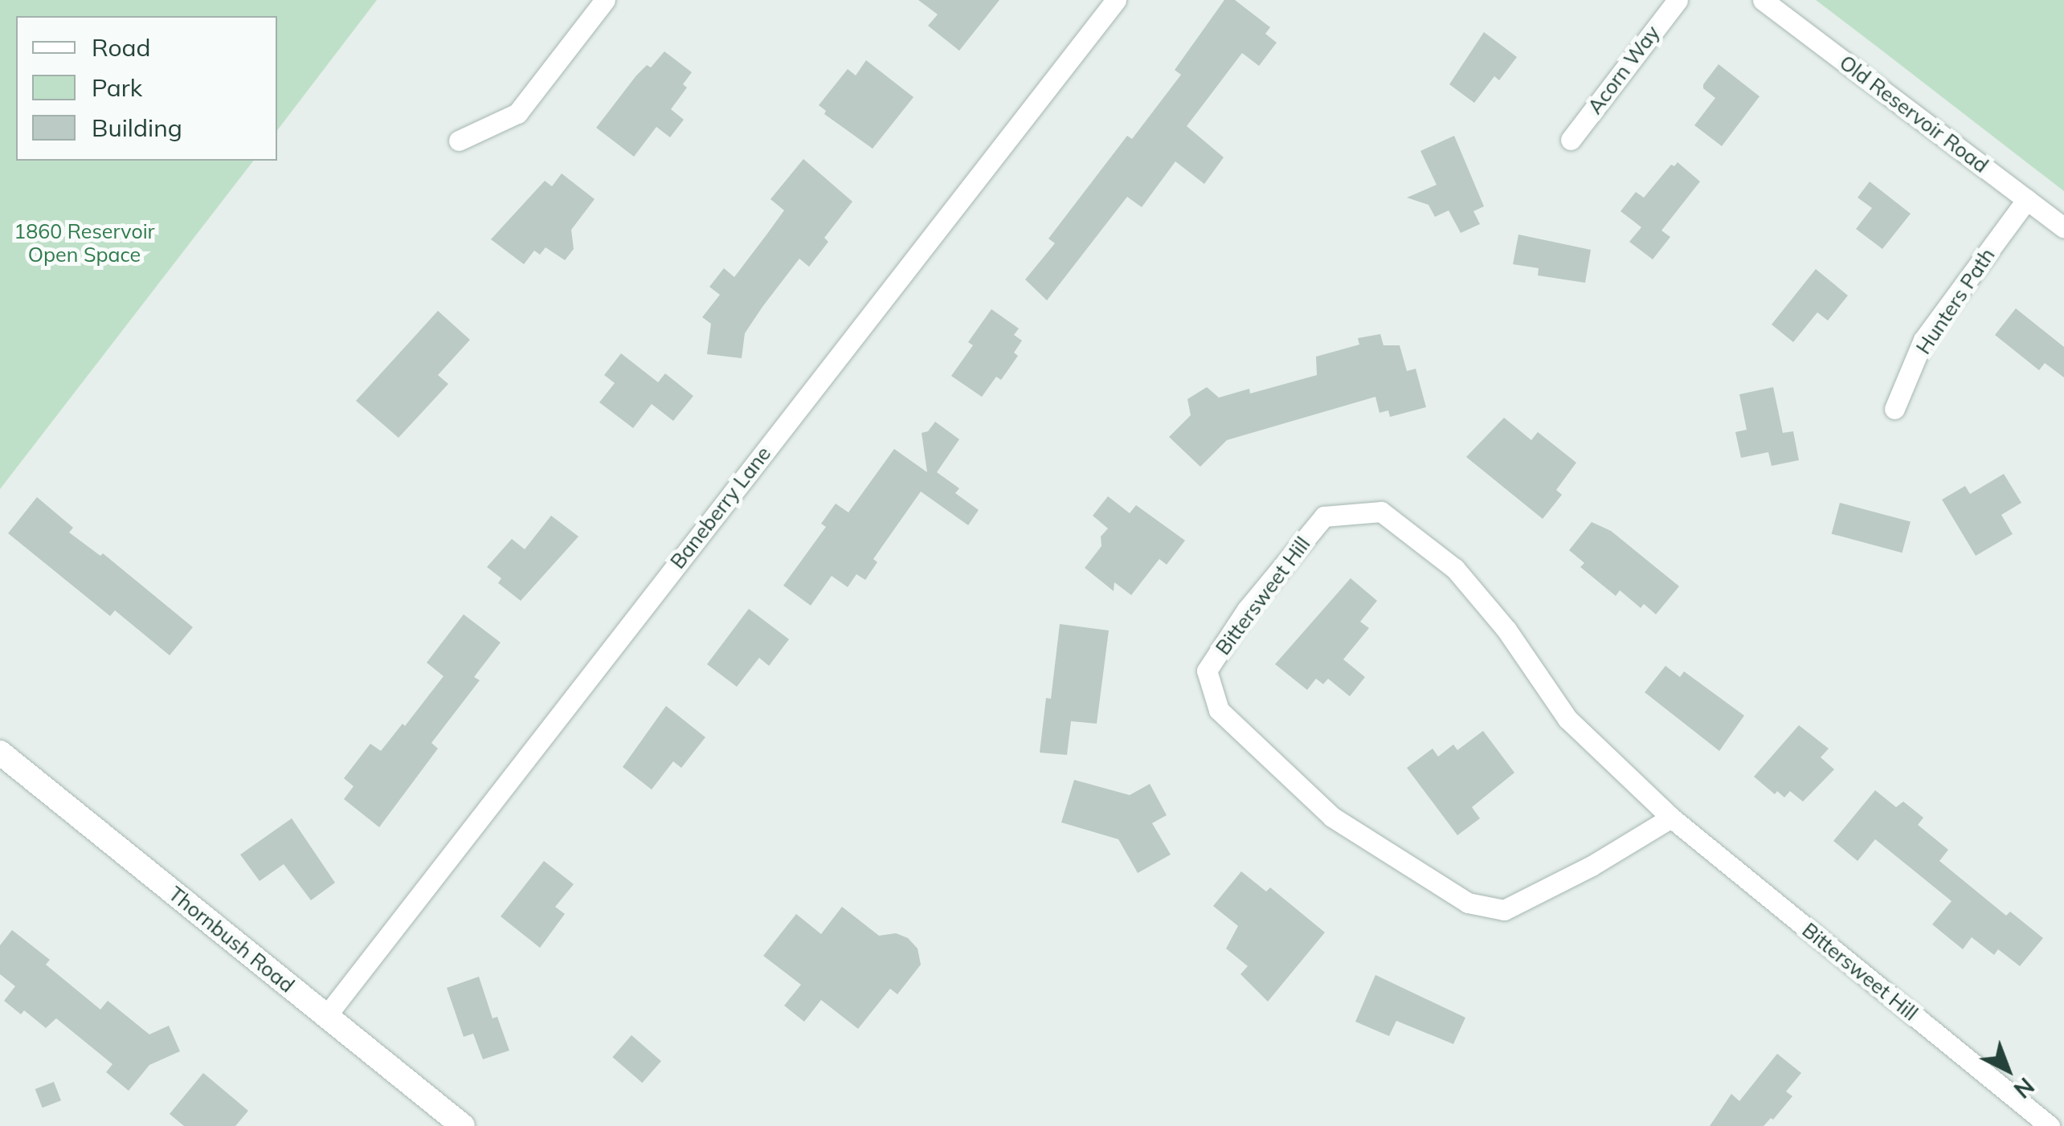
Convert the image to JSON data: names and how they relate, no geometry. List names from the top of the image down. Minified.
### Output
{"streets":{"main road":["Thornbush Road"],"street":["Acorn Way","Old Reservoir Road","Hunters Path","Baneberry Lane","Bittersweet Hill"]},"crossings":[["Old Reservoir Road","Hunters Path"],["Baneberry Lane","Thornbush Road"]],"parks":["1860 Reservoir Open Space"],"legend":["Road","Park","Building"],"north":"bottom right"}
